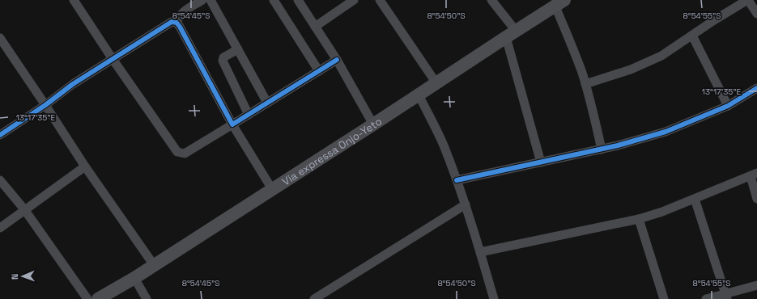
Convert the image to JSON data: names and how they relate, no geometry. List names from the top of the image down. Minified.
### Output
{"streets":{"main road":["Via expressa Onjo-Yeto"]},"north":"left","coordinates":["8°54'45\"S","8°54'50\"S","8°54'55\"S","13°17'35\"E"]}
